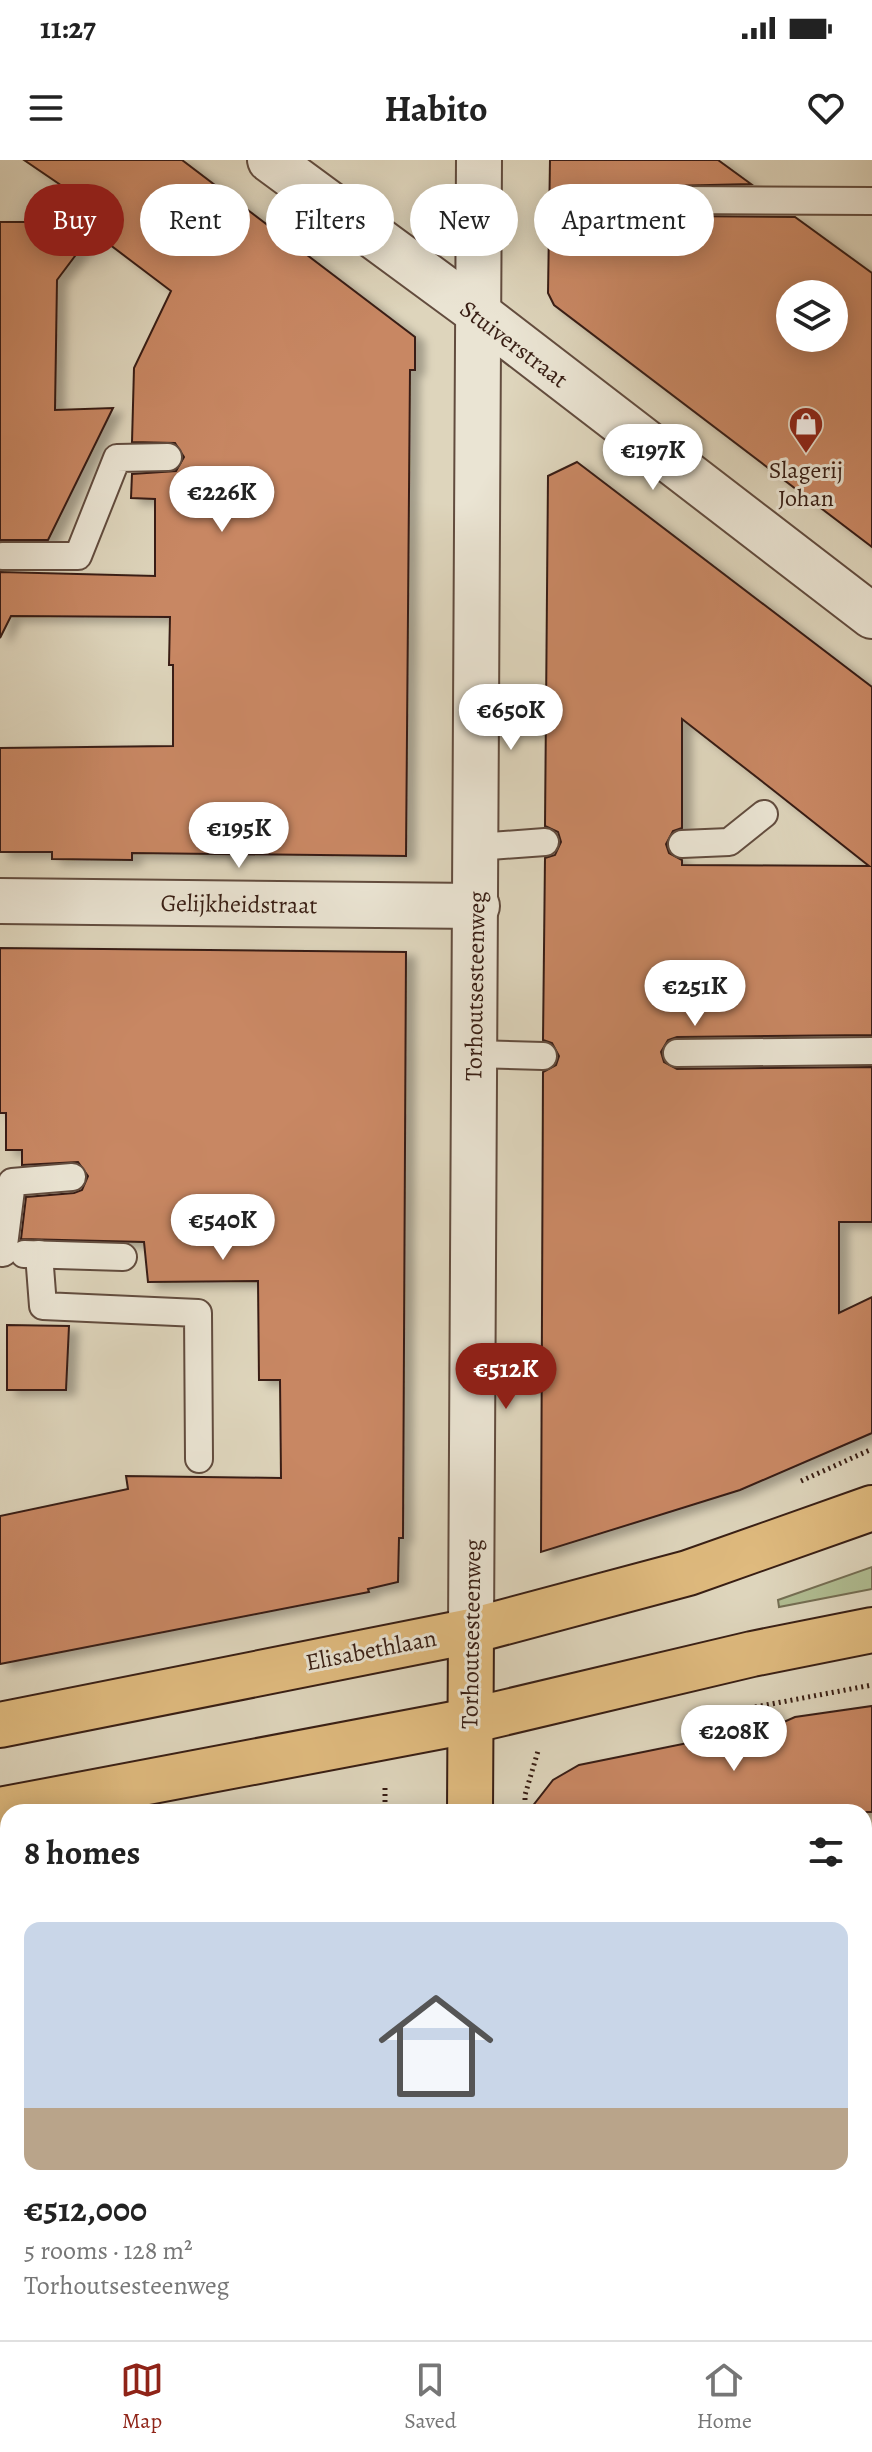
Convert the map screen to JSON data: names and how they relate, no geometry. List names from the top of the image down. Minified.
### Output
{"streets":{"main road":["Torhoutsesteenweg","Elisabethlaan"],"street":["Stuiverstraat","Gelijkheidstraat"]},"crossings":[["Stuiverstraat","Torhoutsesteenweg"],["Gelijkheidstraat","Torhoutsesteenweg"],["Torhoutsesteenweg","Elisabethlaan"]],"places":{"shop":["Slagerij Johan"]},"page":{"status":"11:27","header":"Habito","chip":["Buy","Rent","Filters","New","Apartment"],"price":["€197K","€226K","€650K","€195K","€251K","€540K","€512K","€208K"],"heading":"8 homes","list":[{"name":"€512,000","note":"5 rooms · 128 m² · Torhoutsesteenweg"}],"tabs":["Map","Saved","Home"]}}
